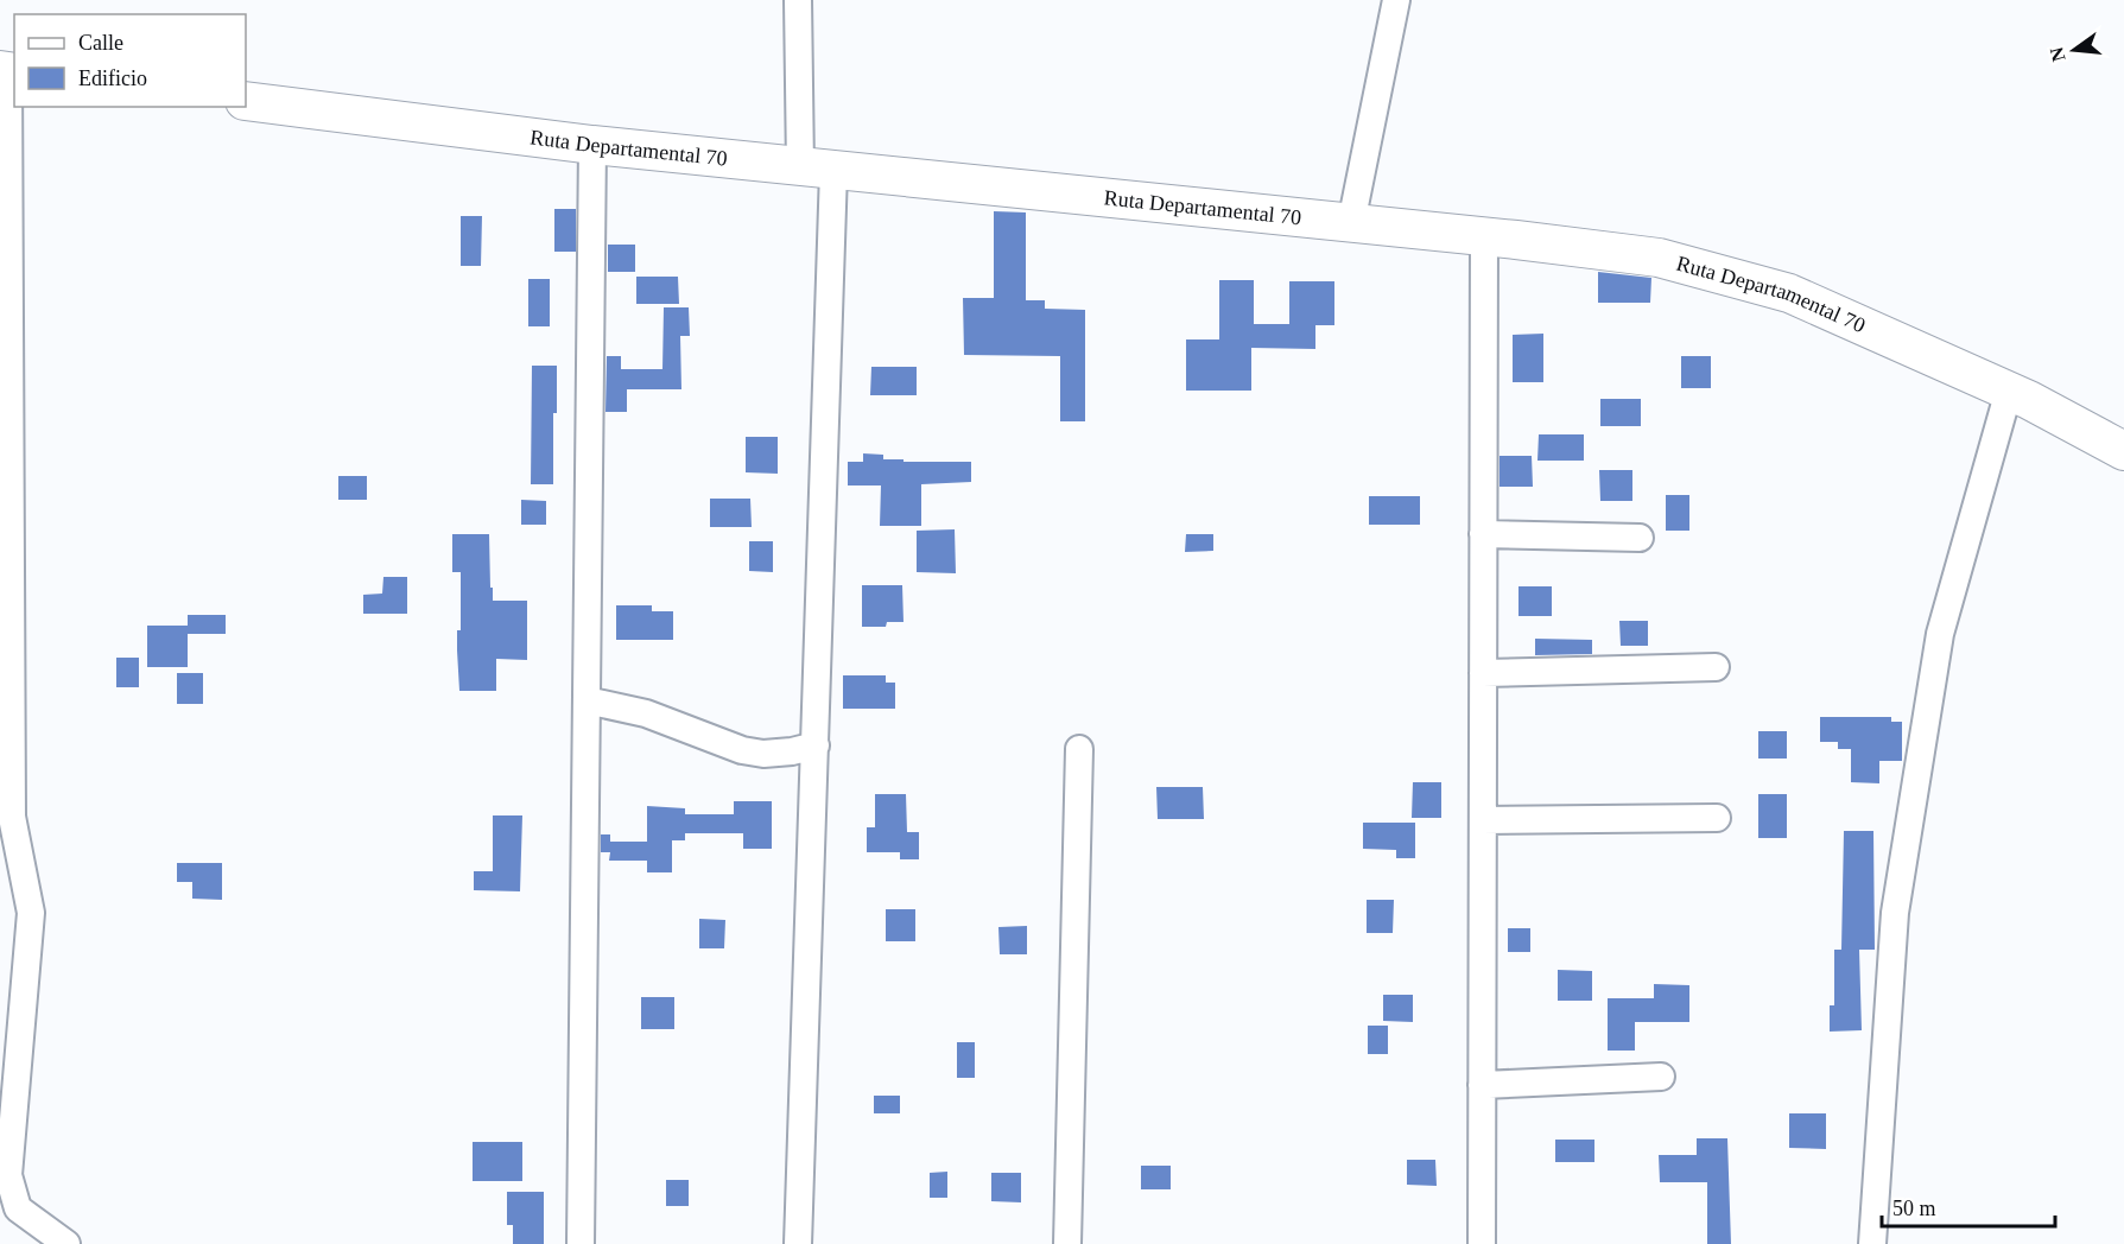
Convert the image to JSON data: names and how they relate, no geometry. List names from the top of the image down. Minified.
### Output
{"streets":{"main road":["Ruta Departamental 70"]},"legend":["Calle","Edificio"],"scale_bar":"50 m","north":"left"}
